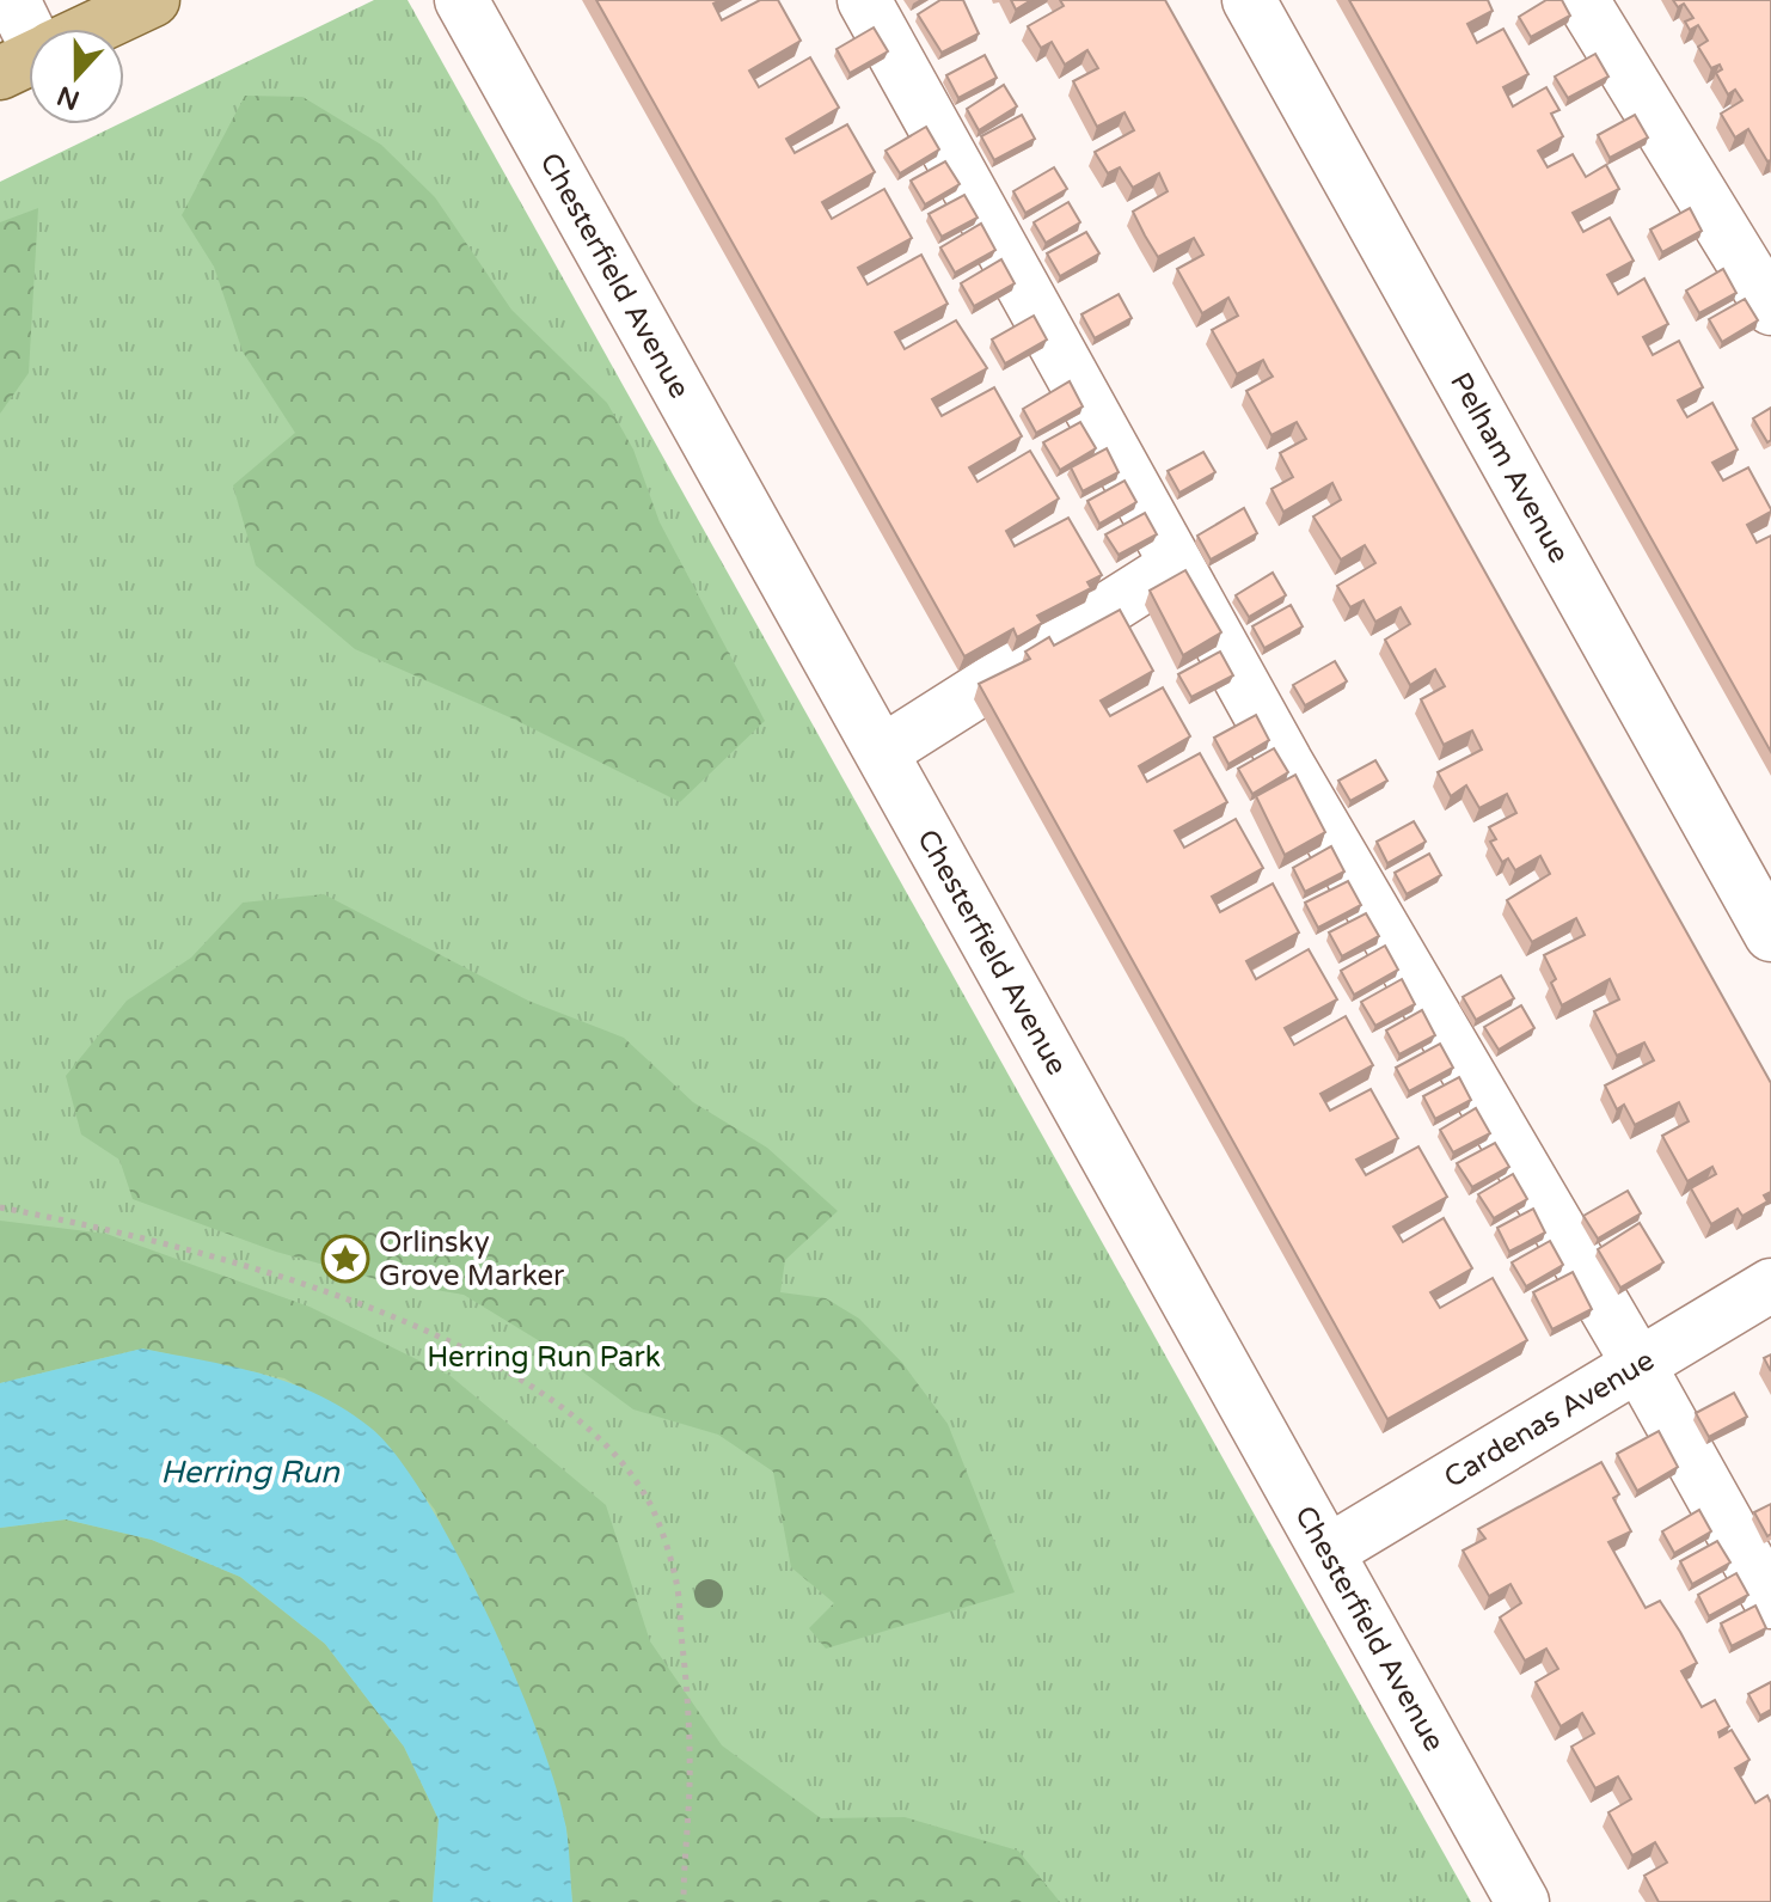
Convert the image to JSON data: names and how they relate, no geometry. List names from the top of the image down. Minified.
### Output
{"streets":{"street":["Chesterfield Avenue","Pelham Avenue","Cardenas Avenue"]},"crossings":[["Chesterfield Avenue","Cardenas Avenue"]],"water":["Herring Run"],"parks":["Herring Run Park"],"places":{"place":["Orlinsky Grove Marker"]},"north":"bottom"}
